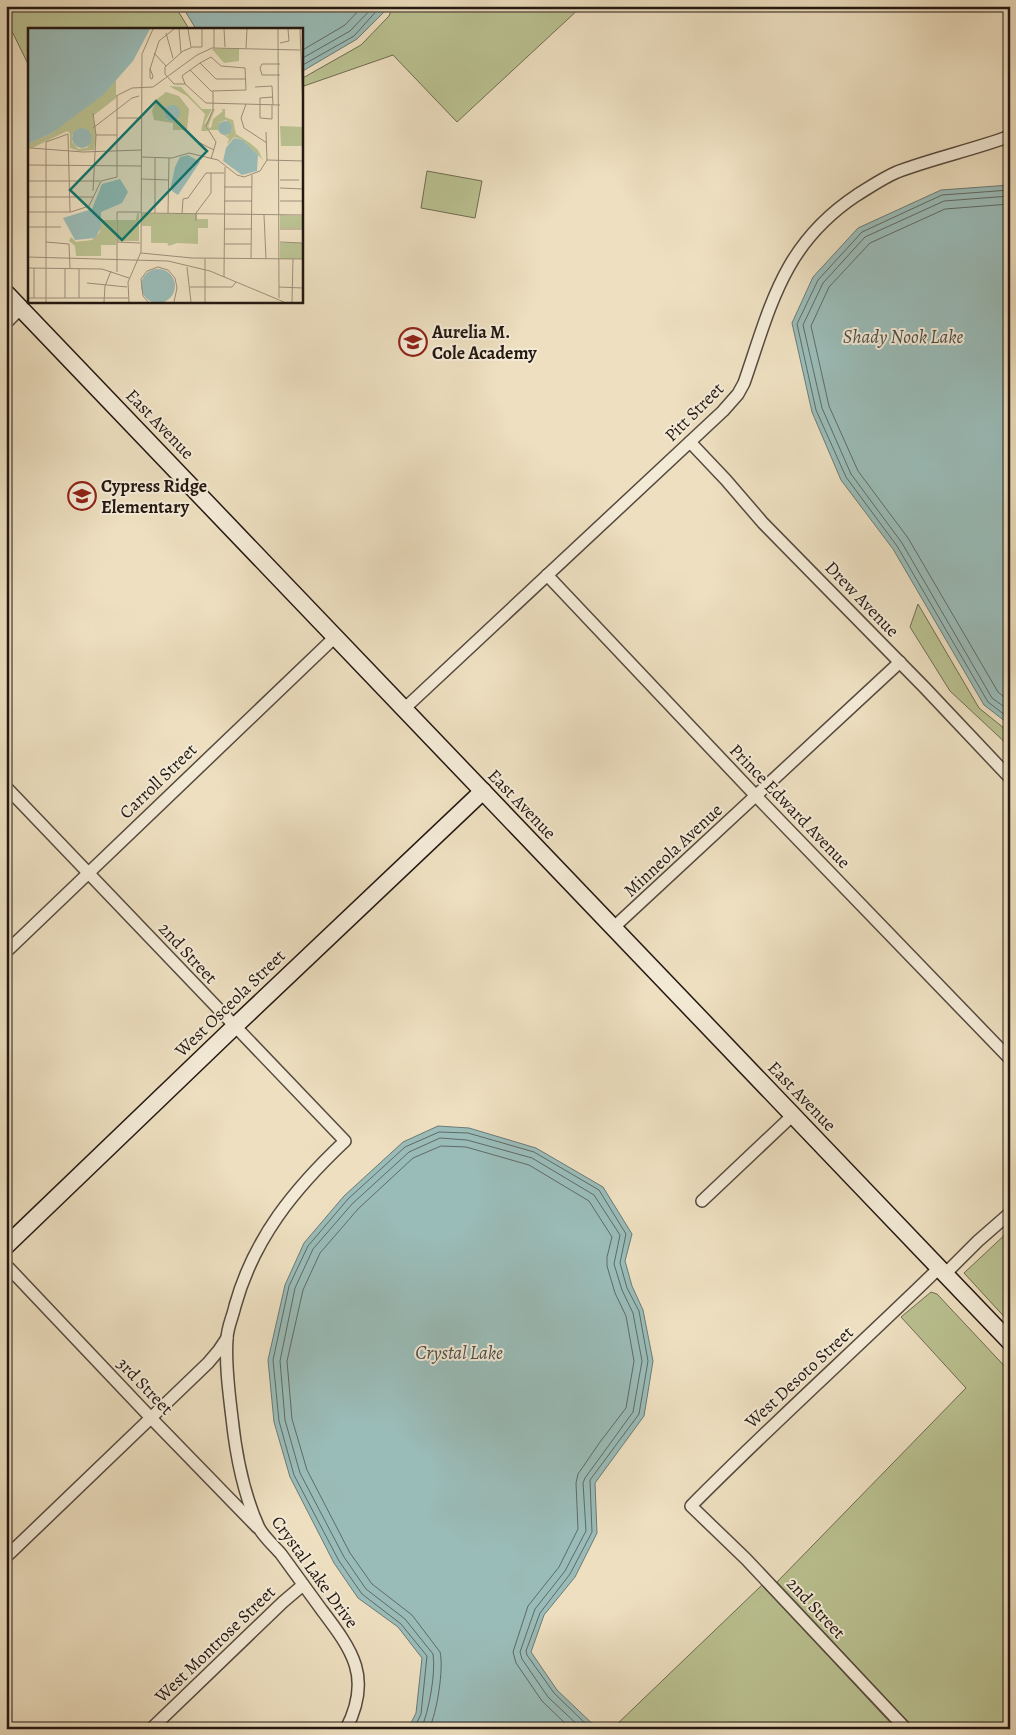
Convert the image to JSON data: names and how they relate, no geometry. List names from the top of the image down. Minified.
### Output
{"streets":{"street":["Pitt Street","East Avenue","Drew Avenue","Carroll Street","Prince Edward Avenue","Minneola Avenue","2nd Street","West Osceola Street","West Desoto Street","3rd Street","Crystal Lake Drive","West Montrose Street"]},"crossings":[["Pitt Street","East Avenue"],["Pitt Street","Drew Avenue"],["Pitt Street","Prince Edward Avenue"],["East Avenue","Carroll Street"],["East Avenue","Minneola Avenue"],["East Avenue","West Osceola Street"],["East Avenue","West Desoto Street"],["Drew Avenue","Minneola Avenue"],["Carroll Street","2nd Street"],["Prince Edward Avenue","Minneola Avenue"],["2nd Street","West Osceola Street"],["2nd Street","West Desoto Street"],["2nd Street","Crystal Lake Drive"],["3rd Street","Crystal Lake Drive"],["Crystal Lake Drive","West Montrose Street"]],"water":["Shady Nook Lake","Crystal Lake"],"places":{"school or university":["Aurelia M. Cole Academy","Cypress Ridge Elementary"]}}
